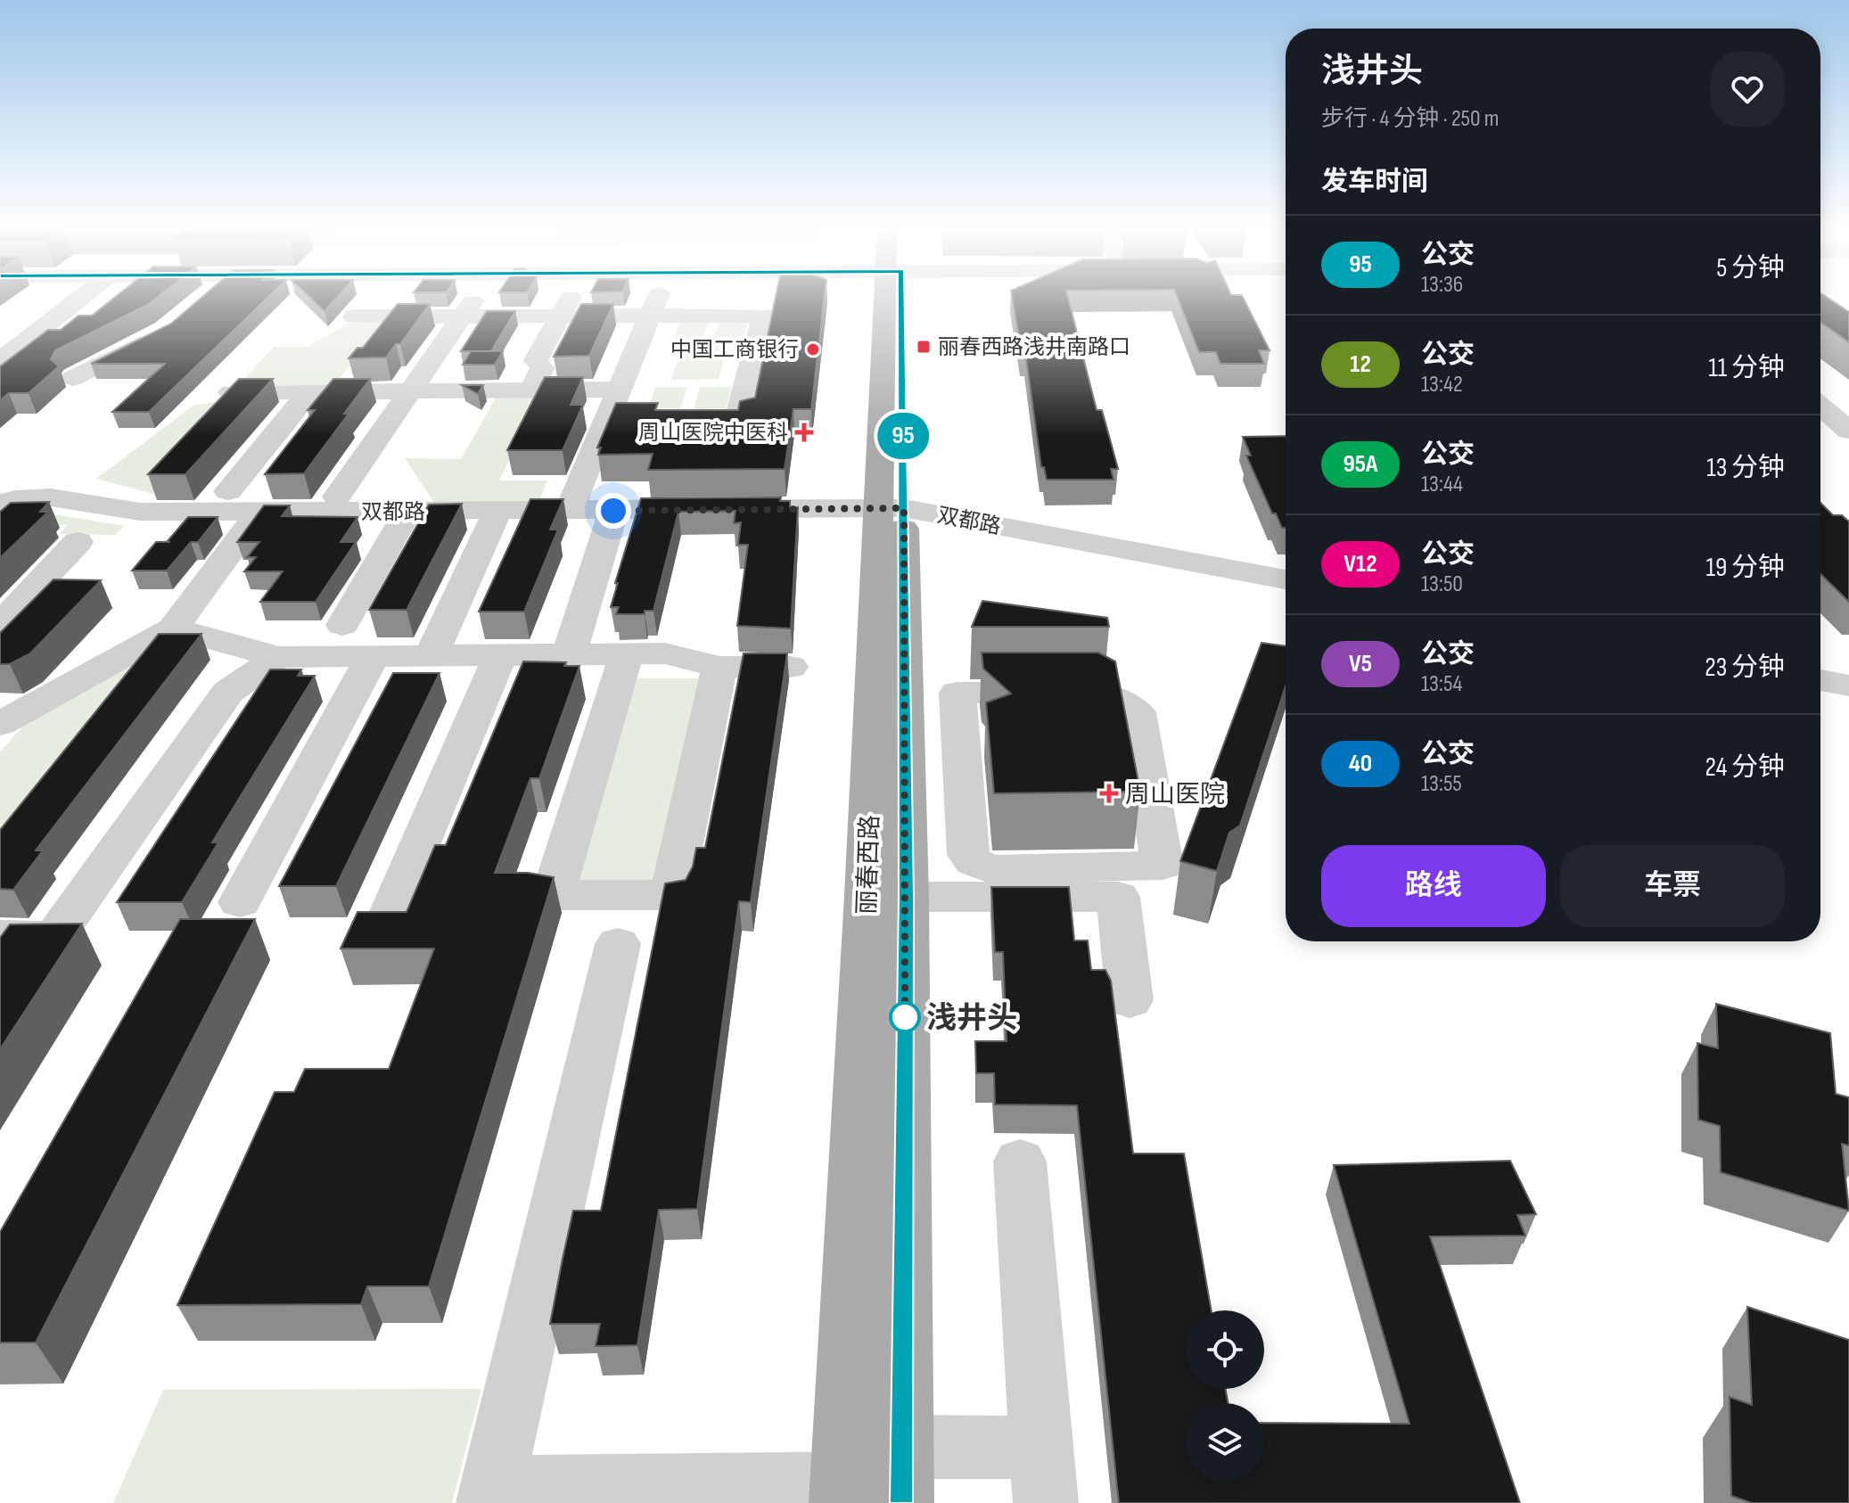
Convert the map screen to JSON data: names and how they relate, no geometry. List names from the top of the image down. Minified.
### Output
{"streets":{"main road":["丽春西路"],"street":["双都路"]},"crossings":[["双都路","丽春西路"]],"places":{"transit":["丽春西路浅井南路口"],"other":["中国工商银行","浅井头"],"health":["周山医院中医科","周山医院"]},"lines":["bus line 95"],"page":{"on_map":"95","heading":[["浅井头","步行 · 4 分钟 · 250 m"],"发车时间"],"list":[{"mark":"95","name":"公交","note":"13:36","value":"5 分钟"},{"mark":"12","name":"公交","note":"13:42","value":"11 分钟"},{"mark":"95A","name":"公交","note":"13:44","value":"13 分钟"},{"mark":"V12","name":"公交","note":"13:50","value":"19 分钟"},{"mark":"V5","name":"公交","note":"13:54","value":"23 分钟"},{"mark":"40","name":"公交","note":"13:55","value":"24 分钟"}],"buttons":["路线","车票"]}}
